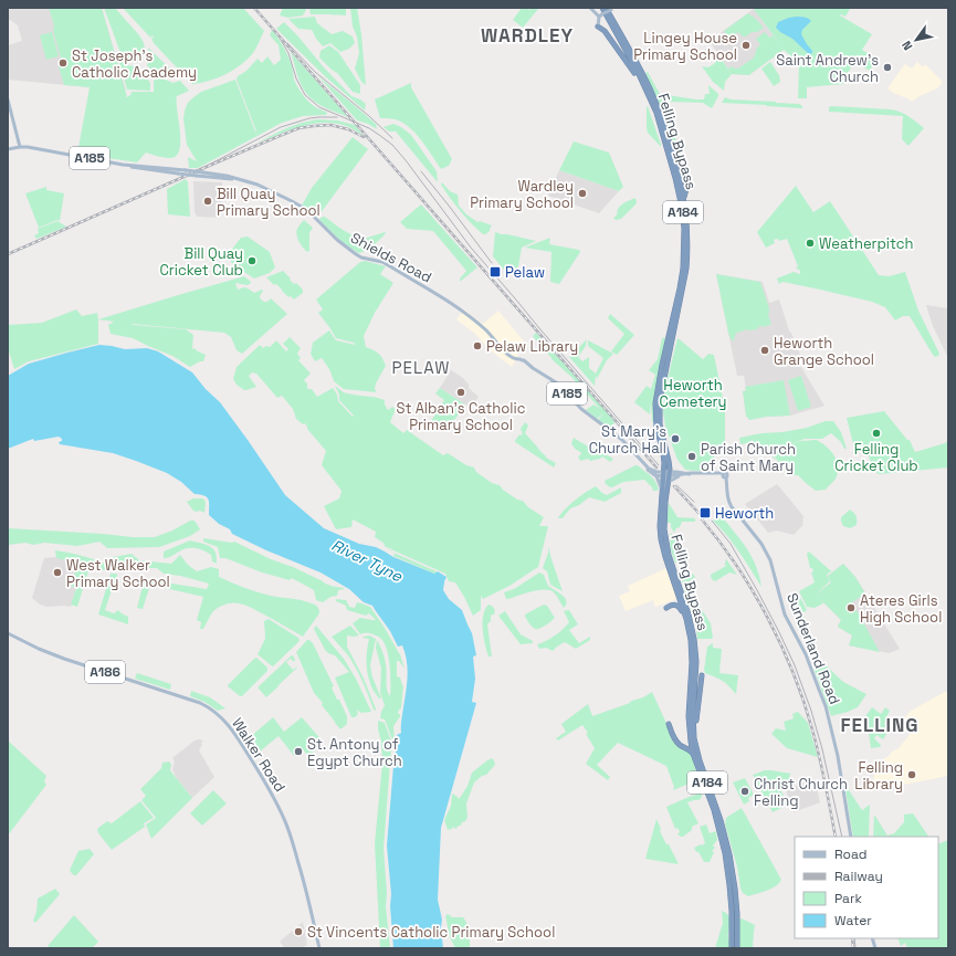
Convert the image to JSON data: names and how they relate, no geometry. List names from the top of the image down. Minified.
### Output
{"streets":{"highway":["Felling Bypass","A184"],"main road":["A185","Shields Road","Sunderland Road","A186","Walker Road"]},"crossings":[["Felling Bypass","A185"],["A185","Shields Road"]],"districts":["WARDLEY","PELAW","FELLING"],"water":["River Tyne"],"parks":["Heworth Cemetery"],"places":{"other":["Lingey House Primary School","St Joseph's Catholic Academy","Saint Andrew's Church","Wardley Primary School","Bill Quay Primary School","Weatherpitch","Bill Quay Cricket Club","Pelaw Library","Heworth Grange School","St Alban's Catholic Primary School","Felling Cricket Club","St Mary's Church Hall","Parish Church of Saint Mary","West Walker Primary School","Ateres Girls High School","St. Antony of Egypt Church","Felling Library","Christ Church Felling","St Vincents Catholic Primary School"],"transit":["Pelaw","Heworth"]},"legend":["Road","Railway","Park","Water"],"north":"bottom left"}
